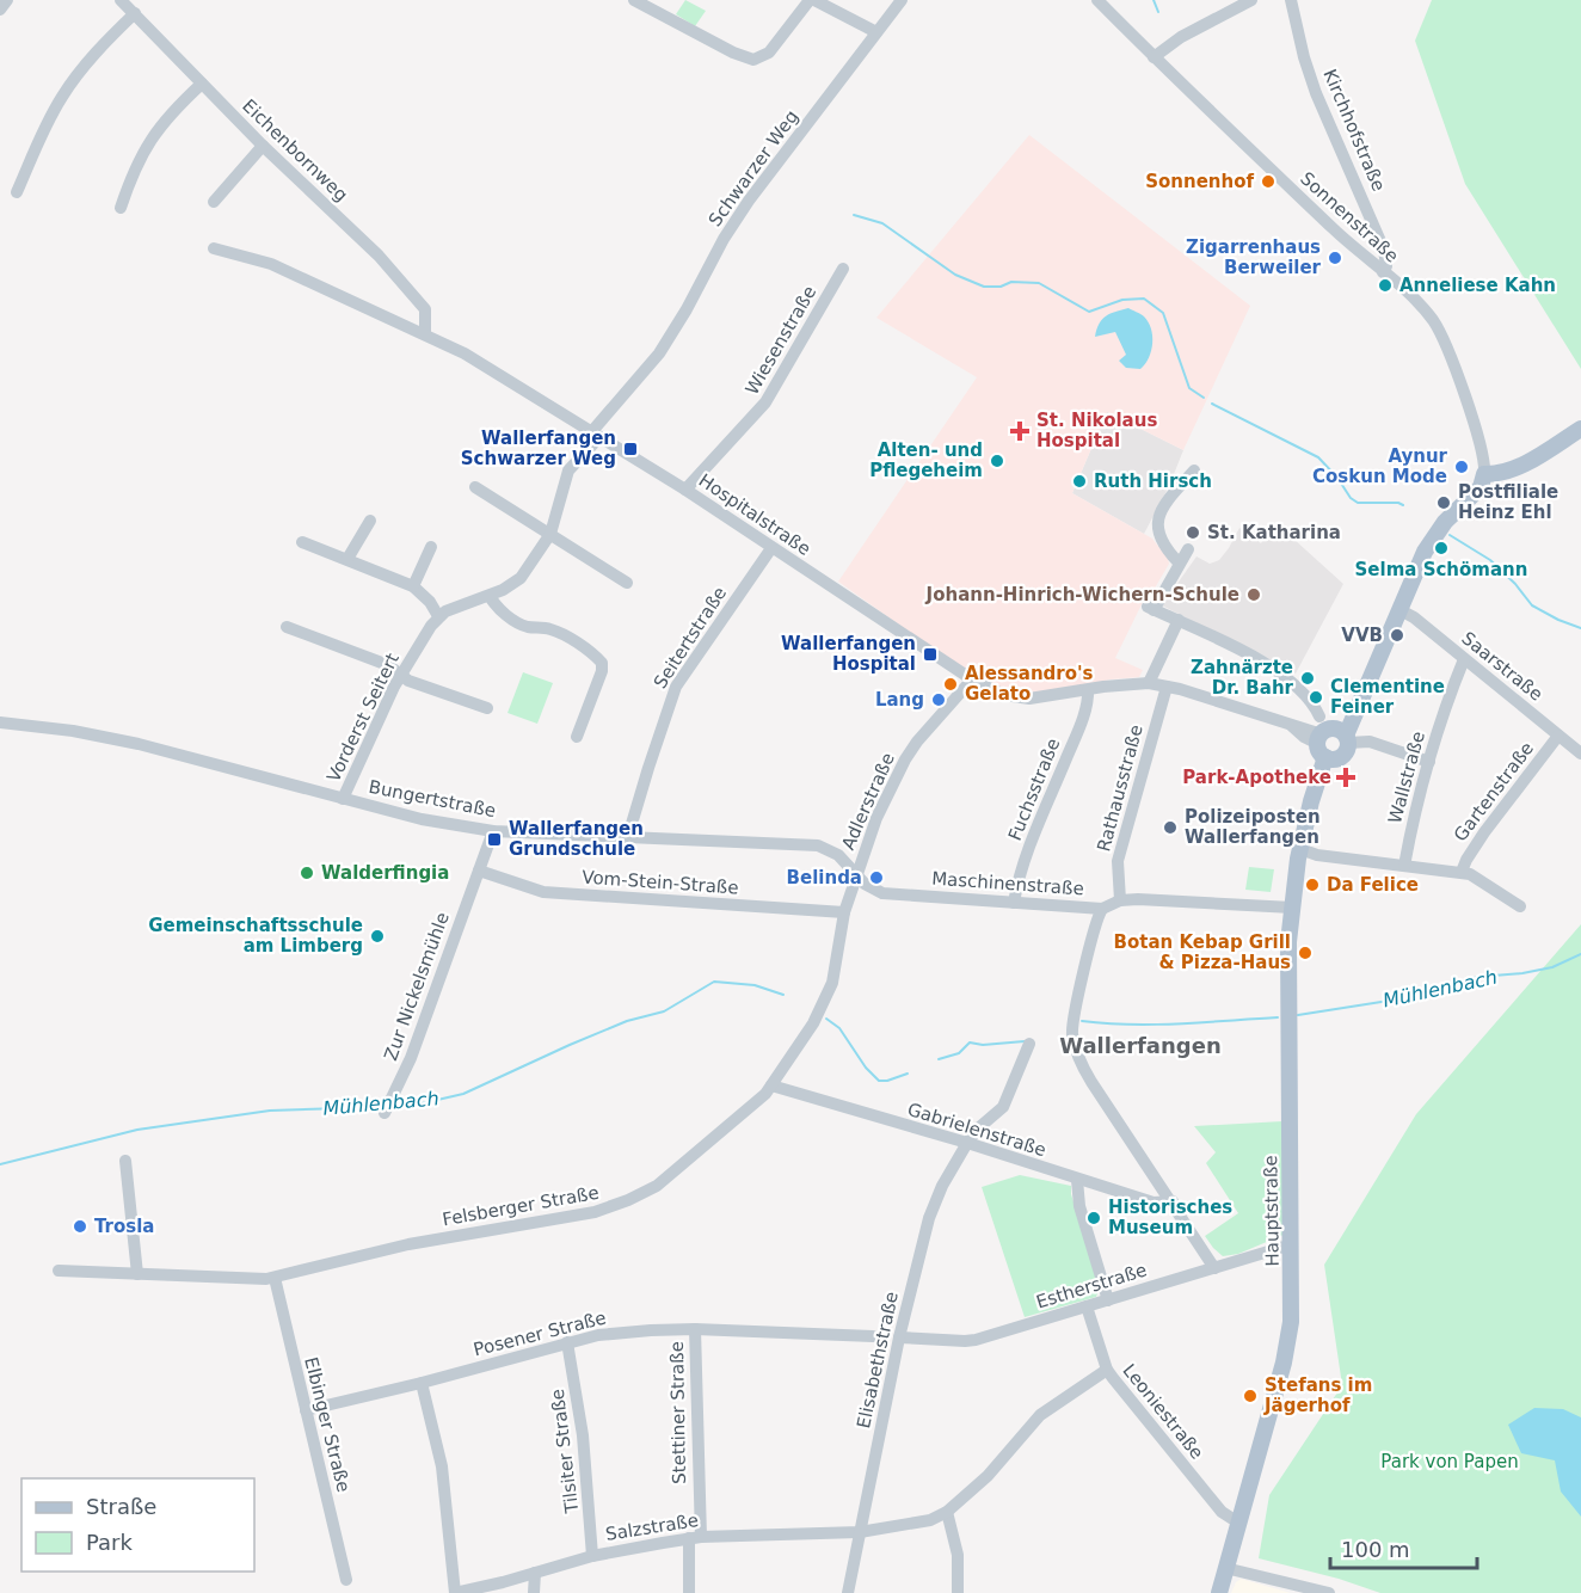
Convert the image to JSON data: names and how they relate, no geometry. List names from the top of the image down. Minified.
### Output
{"streets":{"main road":["Hauptstraße"],"street":["Kirchhofstraße","Eichenbornweg","Schwarzer Weg","Sonnenstraße","Wiesenstraße","Hospitalstraße","Seitertstraße","Saarstraße","Vorderst Seitert","Wallstraße","Rathausstraße","Fuchsstraße","Gartenstraße","Bungertstraße","Adlerstraße","Vom-Stein-Straße","Maschinenstraße","Zur Nickelsmühle","Gabrielenstraße","Felsberger Straße","Estherstraße","Posener Straße","Elisabethstraße","Leoniestraße","Stettiner Straße","Elbinger Straße","Tilsiter Straße","Salzstraße"]},"crossings":[["Kirchhofstraße","Sonnenstraße"],["Eichenbornweg","Hospitalstraße"],["Schwarzer Weg","Hospitalstraße"],["Sonnenstraße","Hauptstraße"],["Wiesenstraße","Hospitalstraße"],["Hospitalstraße","Seitertstraße"],["Hospitalstraße","Wallstraße"],["Hospitalstraße","Rathausstraße"],["Hospitalstraße","Fuchsstraße"],["Hospitalstraße","Adlerstraße"],["Hospitalstraße","Hauptstraße"],["Seitertstraße","Bungertstraße"],["Saarstraße","Wallstraße"],["Saarstraße","Gartenstraße"],["Saarstraße","Hauptstraße"],["Vorderst Seitert","Bungertstraße"],["Rathausstraße","Maschinenstraße"],["Fuchsstraße","Maschinenstraße"],["Bungertstraße","Adlerstraße"],["Bungertstraße","Maschinenstraße"],["Bungertstraße","Zur Nickelsmühle"],["Bungertstraße","Felsberger Straße"],["Adlerstraße","Maschinenstraße"],["Adlerstraße","Felsberger Straße"],["Vom-Stein-Straße","Zur Nickelsmühle"],["Vom-Stein-Straße","Felsberger Straße"],["Maschinenstraße","Felsberger Straße"],["Maschinenstraße","Hauptstraße"],["Gabrielenstraße","Felsberger Straße"],["Gabrielenstraße","Elisabethstraße"],["Felsberger Straße","Elbinger Straße"],["Hauptstraße","Estherstraße"],["Hauptstraße","Leoniestraße"],["Estherstraße","Elisabethstraße"],["Estherstraße","Leoniestraße"],["Posener Straße","Stettiner Straße"],["Posener Straße","Elbinger Straße"],["Posener Straße","Tilsiter Straße"],["Elisabethstraße","Salzstraße"],["Stettiner Straße","Salzstraße"],["Tilsiter Straße","Salzstraße"]],"districts":["Wallerfangen"],"water":["Mühlenbach"],"parks":["Park von Papen"],"places":{"other":["Sonnenhof","Zigarrenhaus Berweiler","Anneliese Kahn","Alten- und Pflegeheim","Aynur Coskun Mode","Ruth Hirsch","Postfiliale Heinz Ehl","St. Katharina","Selma Schömann","Johann-Hinrich-Wichern-Schule","VVB","Zahnärzte Dr. Bahr","Alessandro's Gelato","Clementine Feiner","Lang","Polizeiposten Wallerfangen","Walderfingia","Belinda","Da Felice","Gemeinschaftsschule am Limberg","Botan Kebap Grill & Pizza-Haus","Historisches Museum","Trosla","Stefans im Jägerhof"],"health":["St. Nikolaus Hospital","Park-Apotheke"],"transit":["Wallerfangen Schwarzer Weg","Wallerfangen Hospital","Wallerfangen Grundschule"]},"legend":["Straße","Park"],"scale_bar":"100 m"}
